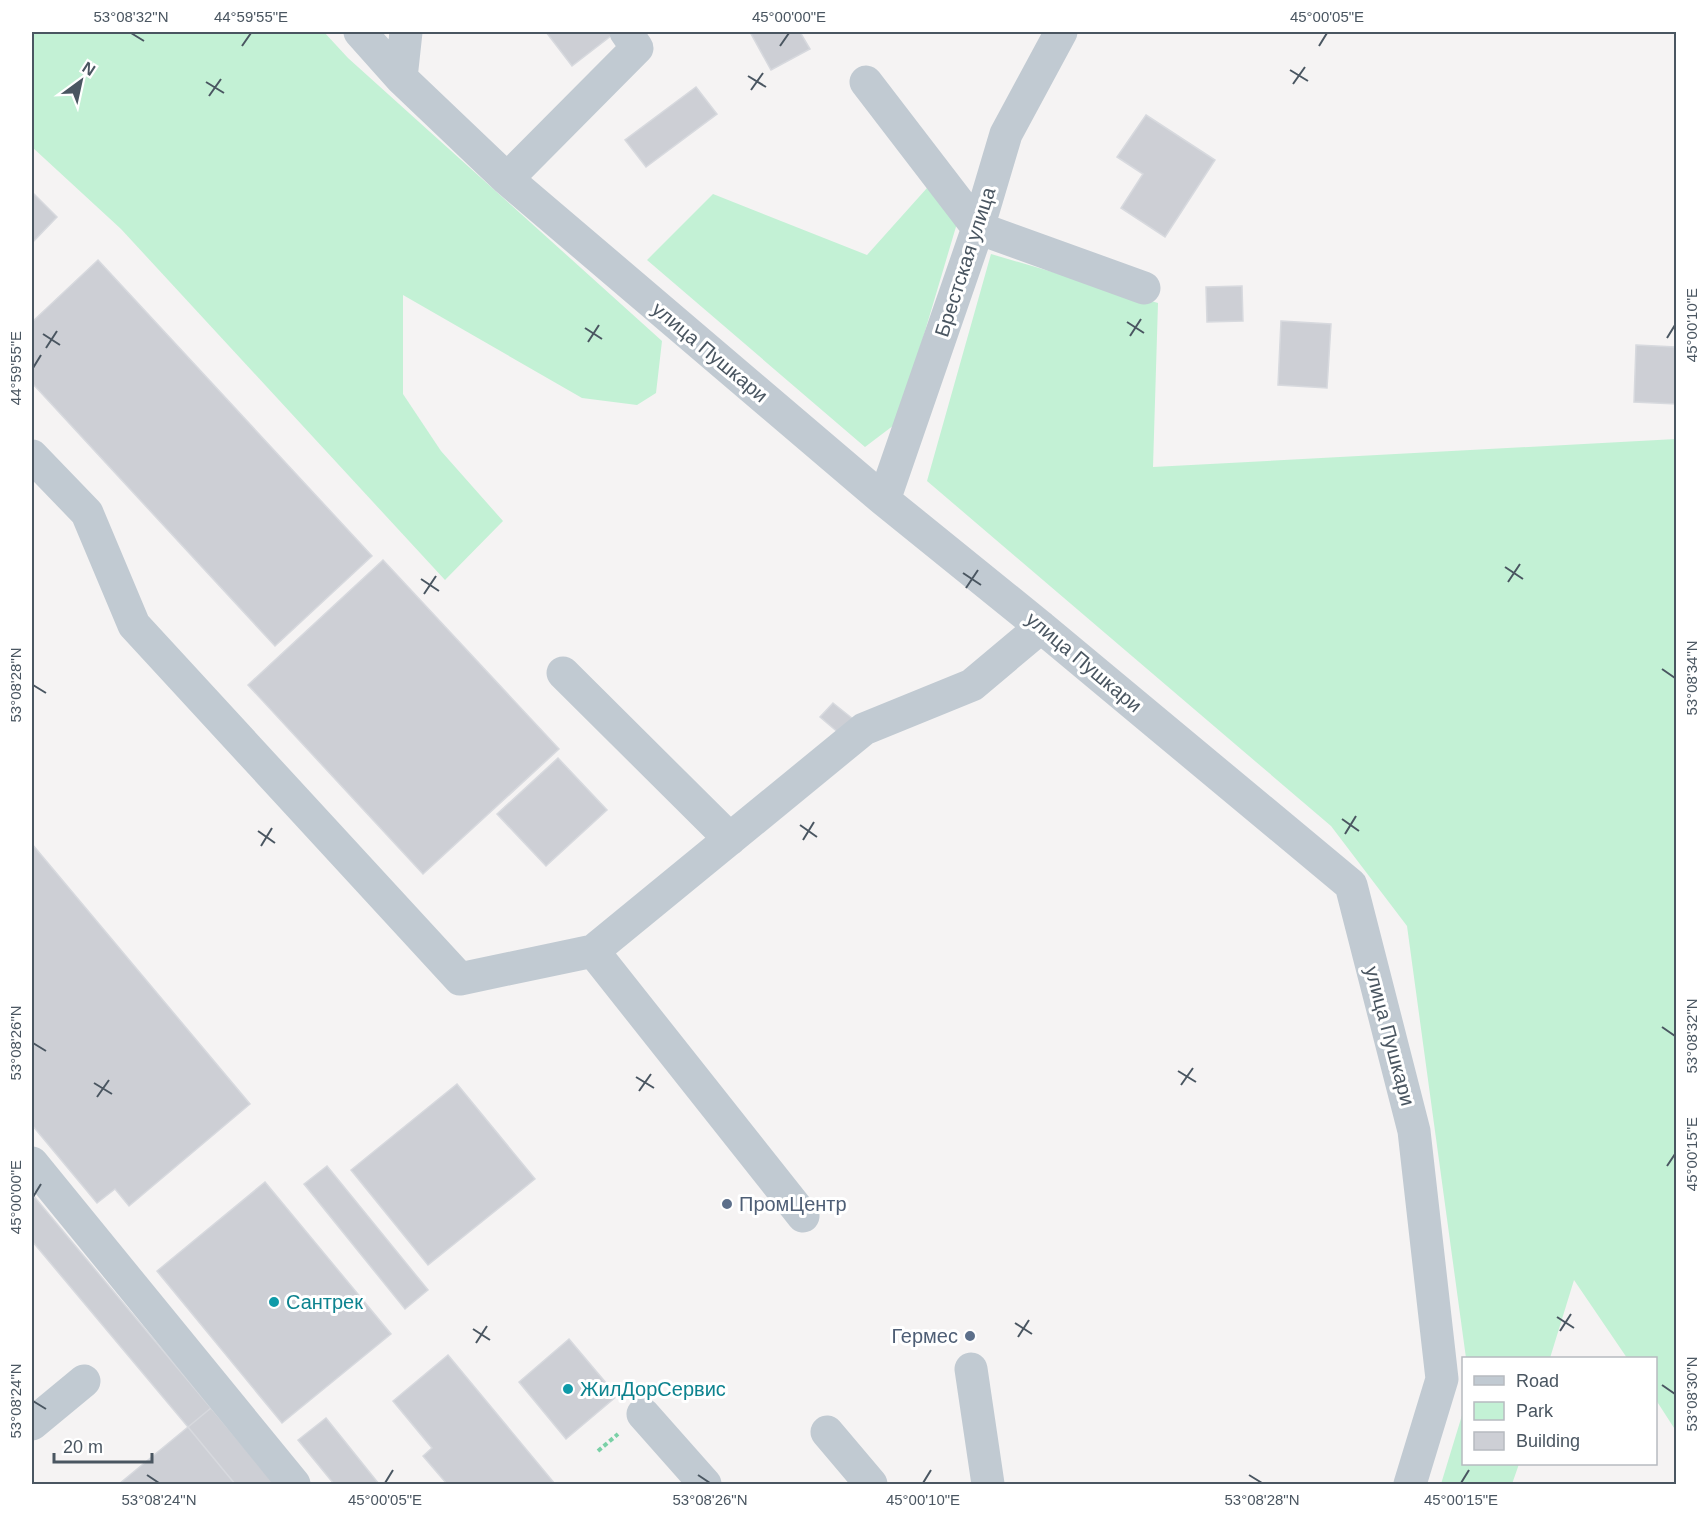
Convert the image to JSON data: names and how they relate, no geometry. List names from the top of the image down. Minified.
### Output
{"streets":{"street":["Брестская улица","улица Пушкари"]},"crossings":[["Брестская улица","улица Пушкари"]],"places":["ПромЦентр","Сантрек","Гермес","ЖилДорСервис"],"legend":["Road","Park","Building"],"scale_bar":"20 m","north":"top right","coordinates":["53°08'32\"N","44°59'55\"E","45°00'00\"E","45°00'05\"E","45°00'10\"E","53°08'34\"N","53°08'28\"N","53°08'26\"N","45°00'15\"E","53°08'30\"N","53°08'24\"N"]}
